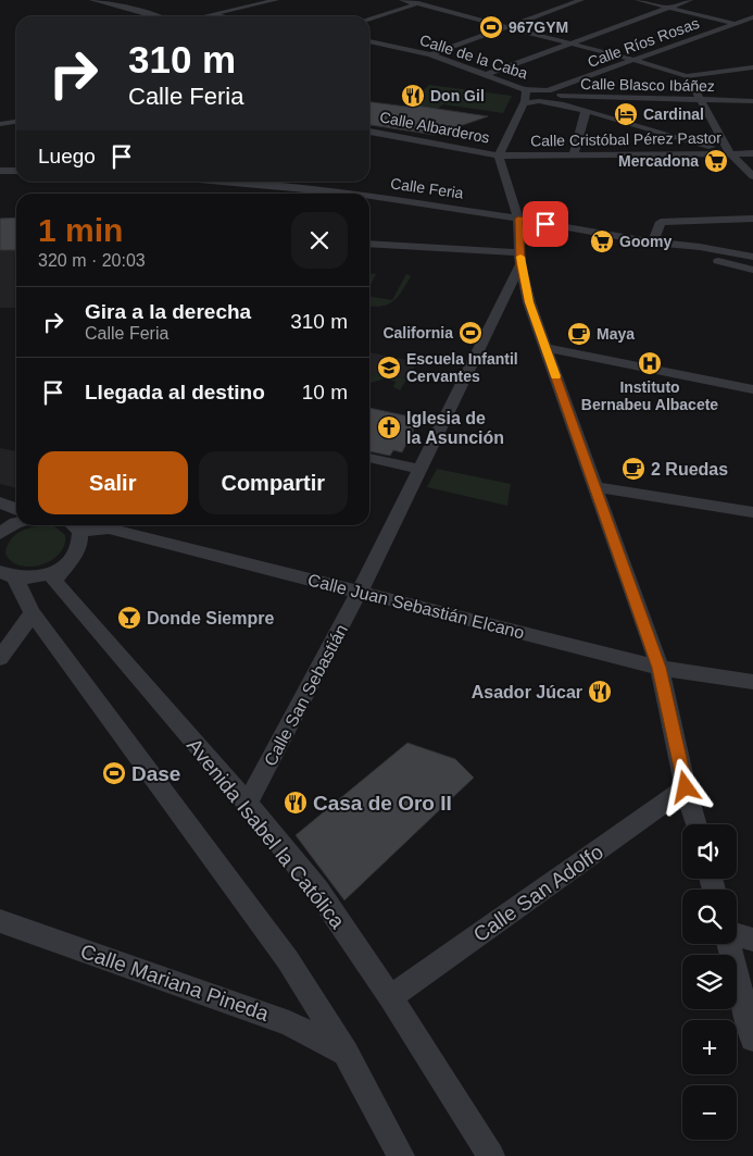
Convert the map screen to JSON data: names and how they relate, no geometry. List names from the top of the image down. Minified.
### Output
{"streets":{"street":["Calle Ríos Rosas","Calle de la Caba","Calle Blasco Ibáñez","Calle Albarderos","Calle Cristóbal Pérez Pastor","Calle Feria","Calle Juan Sebastián Elcano","Calle San Sebastián","Avenida Isabel la Católica","Calle San Adolfo","Calle Mariana Pineda"]},"crossings":[["Calle Ríos Rosas","Calle de la Caba"],["Calle Ríos Rosas","Calle Blasco Ibáñez"],["Calle de la Caba","Calle Blasco Ibáñez"],["Calle Albarderos","Calle Cristóbal Pérez Pastor"],["Calle Juan Sebastián Elcano","Calle San Sebastián"],["Calle San Sebastián","Avenida Isabel la Católica"],["Avenida Isabel la Católica","Calle San Adolfo"]],"places":{"sports":["967GYM","California","Dase"],"restaurant":["Don Gil","Asador Júcar","Casa de Oro II"],"hotel":["Cardinal"],"supermarket":["Mercadona","Goomy"],"cafe":["Maya","2 Ruedas"],"hospital":["Instituto Bernabeu Albacete"],"school or university":["Escuela Infantil Cervantes"],"church":["Iglesia de la Asunción"],"bar":["Donde Siempre"]},"page":{"turn":["310 m","Calle Feria"],"then":"Luego","heading":["1 min","320 m · 20:03"],"list":[{"name":"Gira a la derecha","note":"Calle Feria","value":"310 m"},{"name":"Llegada al destino","value":"10 m"}],"buttons":["Salir","Compartir"],"map_buttons":["+","−"]}}
